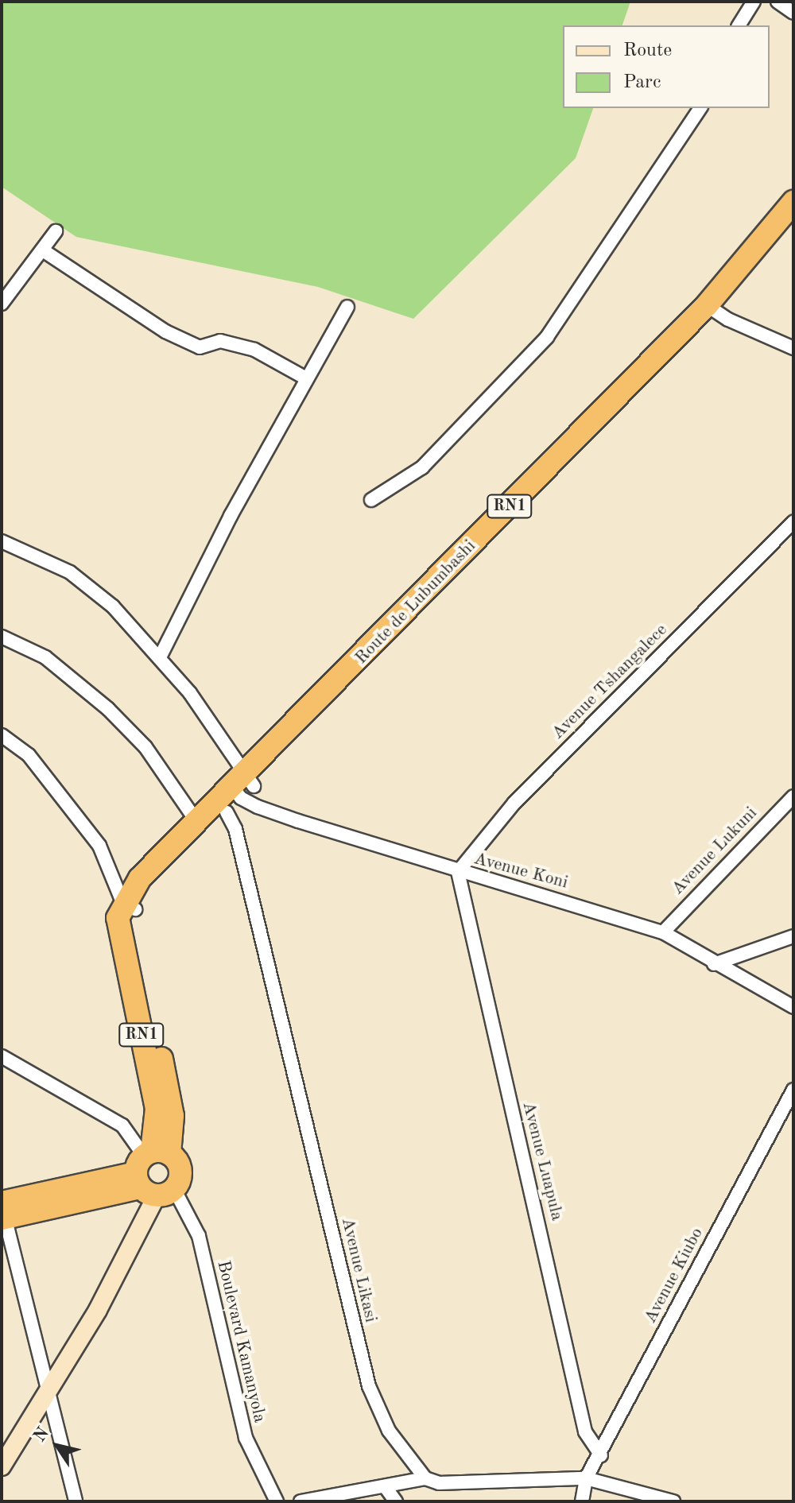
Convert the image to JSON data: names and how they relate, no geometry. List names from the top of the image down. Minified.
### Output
{"streets":{"highway":["RN1","Route de Lubumbashi"],"street":["Avenue Tshangalece","Avenue Lukuni","Avenue Koni","Avenue Luapula","Avenue Likasi","Avenue Kiubo","Boulevard Kamanyola"]},"crossings":[["RN1","Route de Lubumbashi"],["RN1","Boulevard Kamanyola"],["Route de Lubumbashi","Avenue Koni"],["Route de Lubumbashi","Avenue Likasi"],["Avenue Tshangalece","Avenue Koni"],["Avenue Tshangalece","Avenue Luapula"],["Avenue Lukuni","Avenue Koni"],["Avenue Koni","Avenue Luapula"],["Avenue Koni","Avenue Likasi"],["Avenue Luapula","Avenue Kiubo"]],"legend":["Route","Parc"],"north":"top left"}
